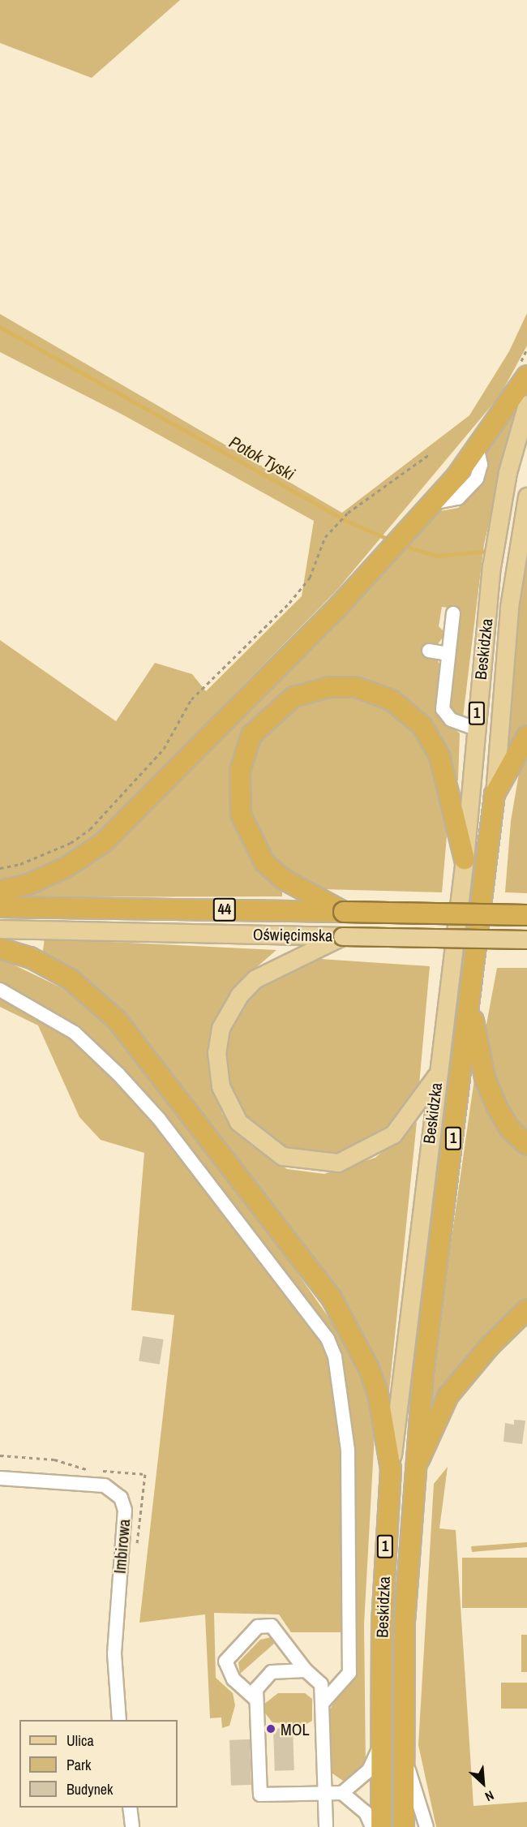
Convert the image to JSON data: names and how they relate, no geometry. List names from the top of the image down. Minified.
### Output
{"streets":{"highway":["Beskidzka","1","44","Oświęcimska"],"street":["Imbirowa"]},"water":["Potok Tyski"],"places":["MOL"],"legend":["Ulica","Park","Budynek"],"north":"bottom right"}
